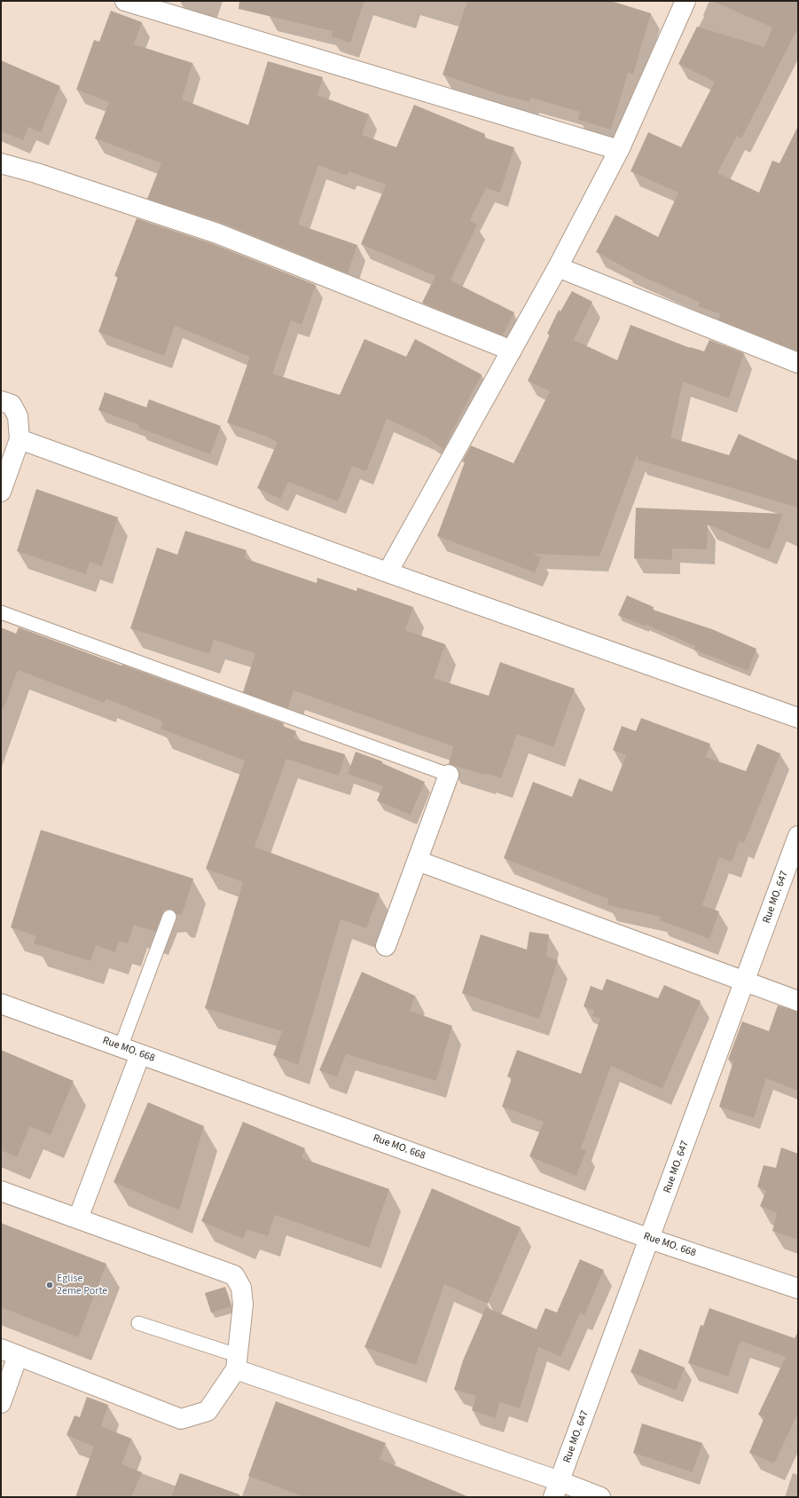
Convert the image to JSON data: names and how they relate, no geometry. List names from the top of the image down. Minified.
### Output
{"streets":{"street":["Rue MO. 647","Rue MO. 668"]},"crossings":[["Rue MO. 647","Rue MO. 668"]],"places":["Eglise 2eme Porte"]}
